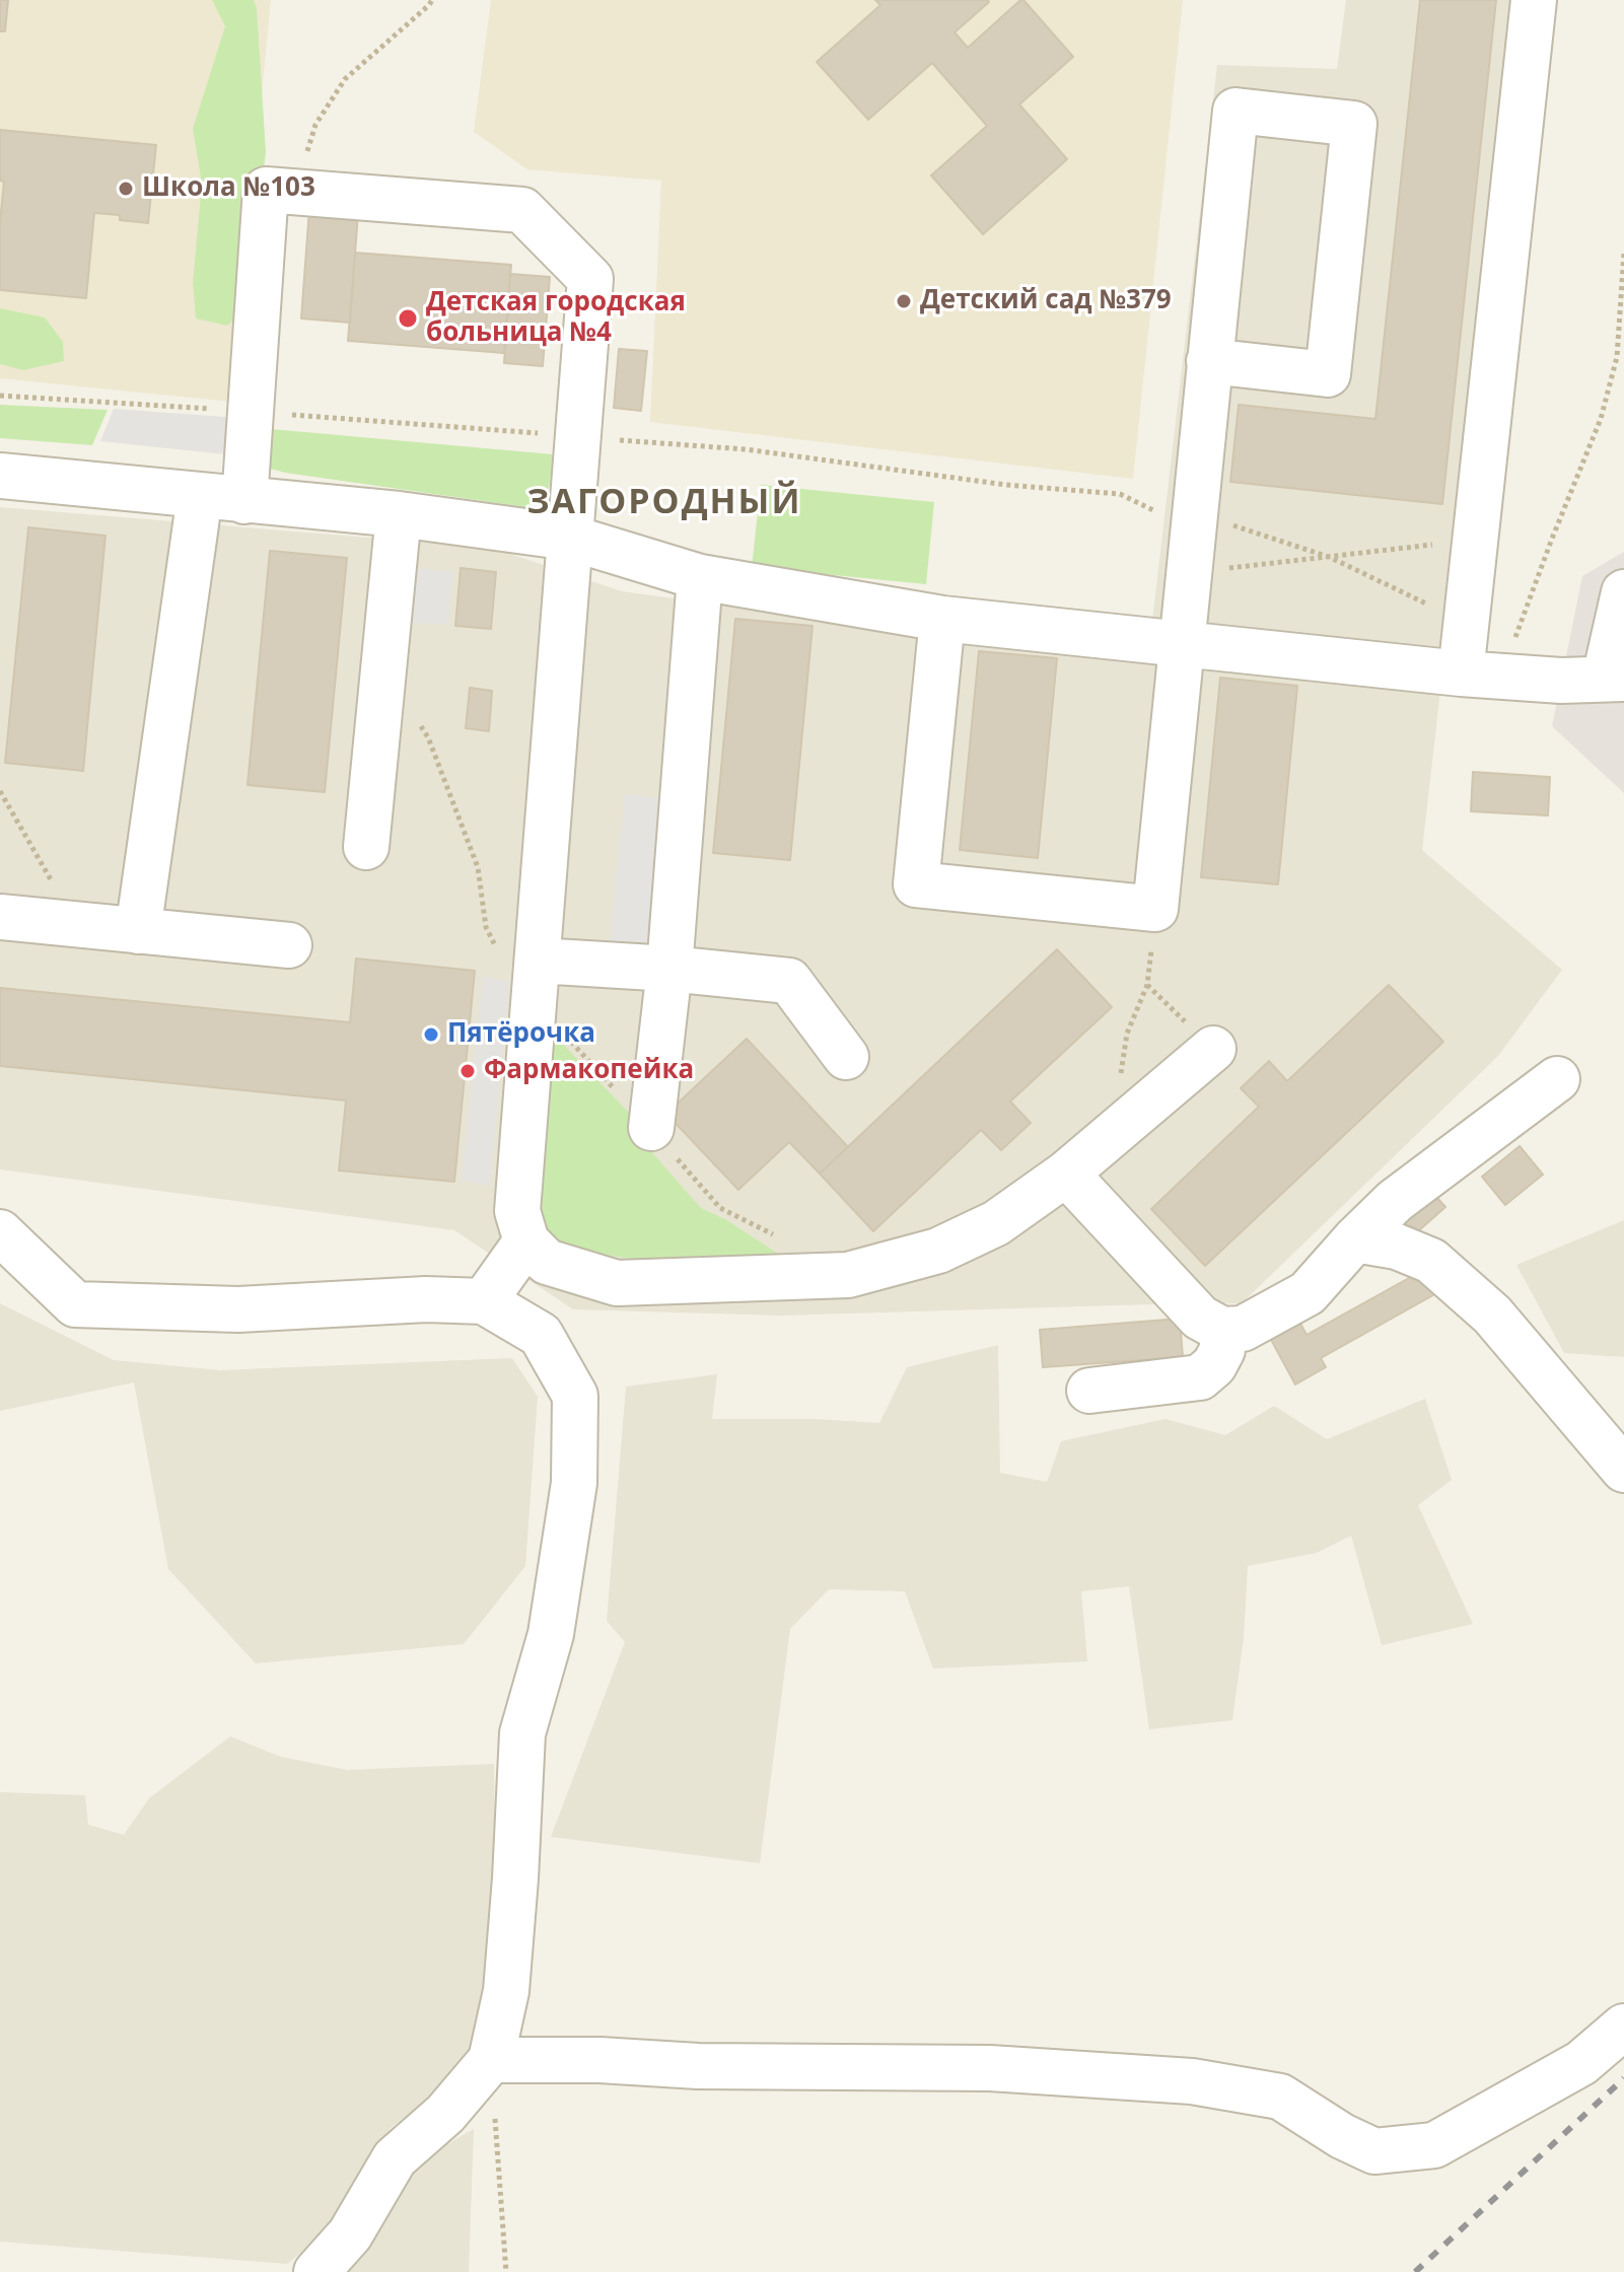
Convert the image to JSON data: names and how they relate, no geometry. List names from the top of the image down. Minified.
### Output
{"districts":["ЗАГОРОДНЫЙ"],"places":["Школа №103","Детский сад №379","Детская городская больница №4","Пятёрочка","Фармакопейка"]}
